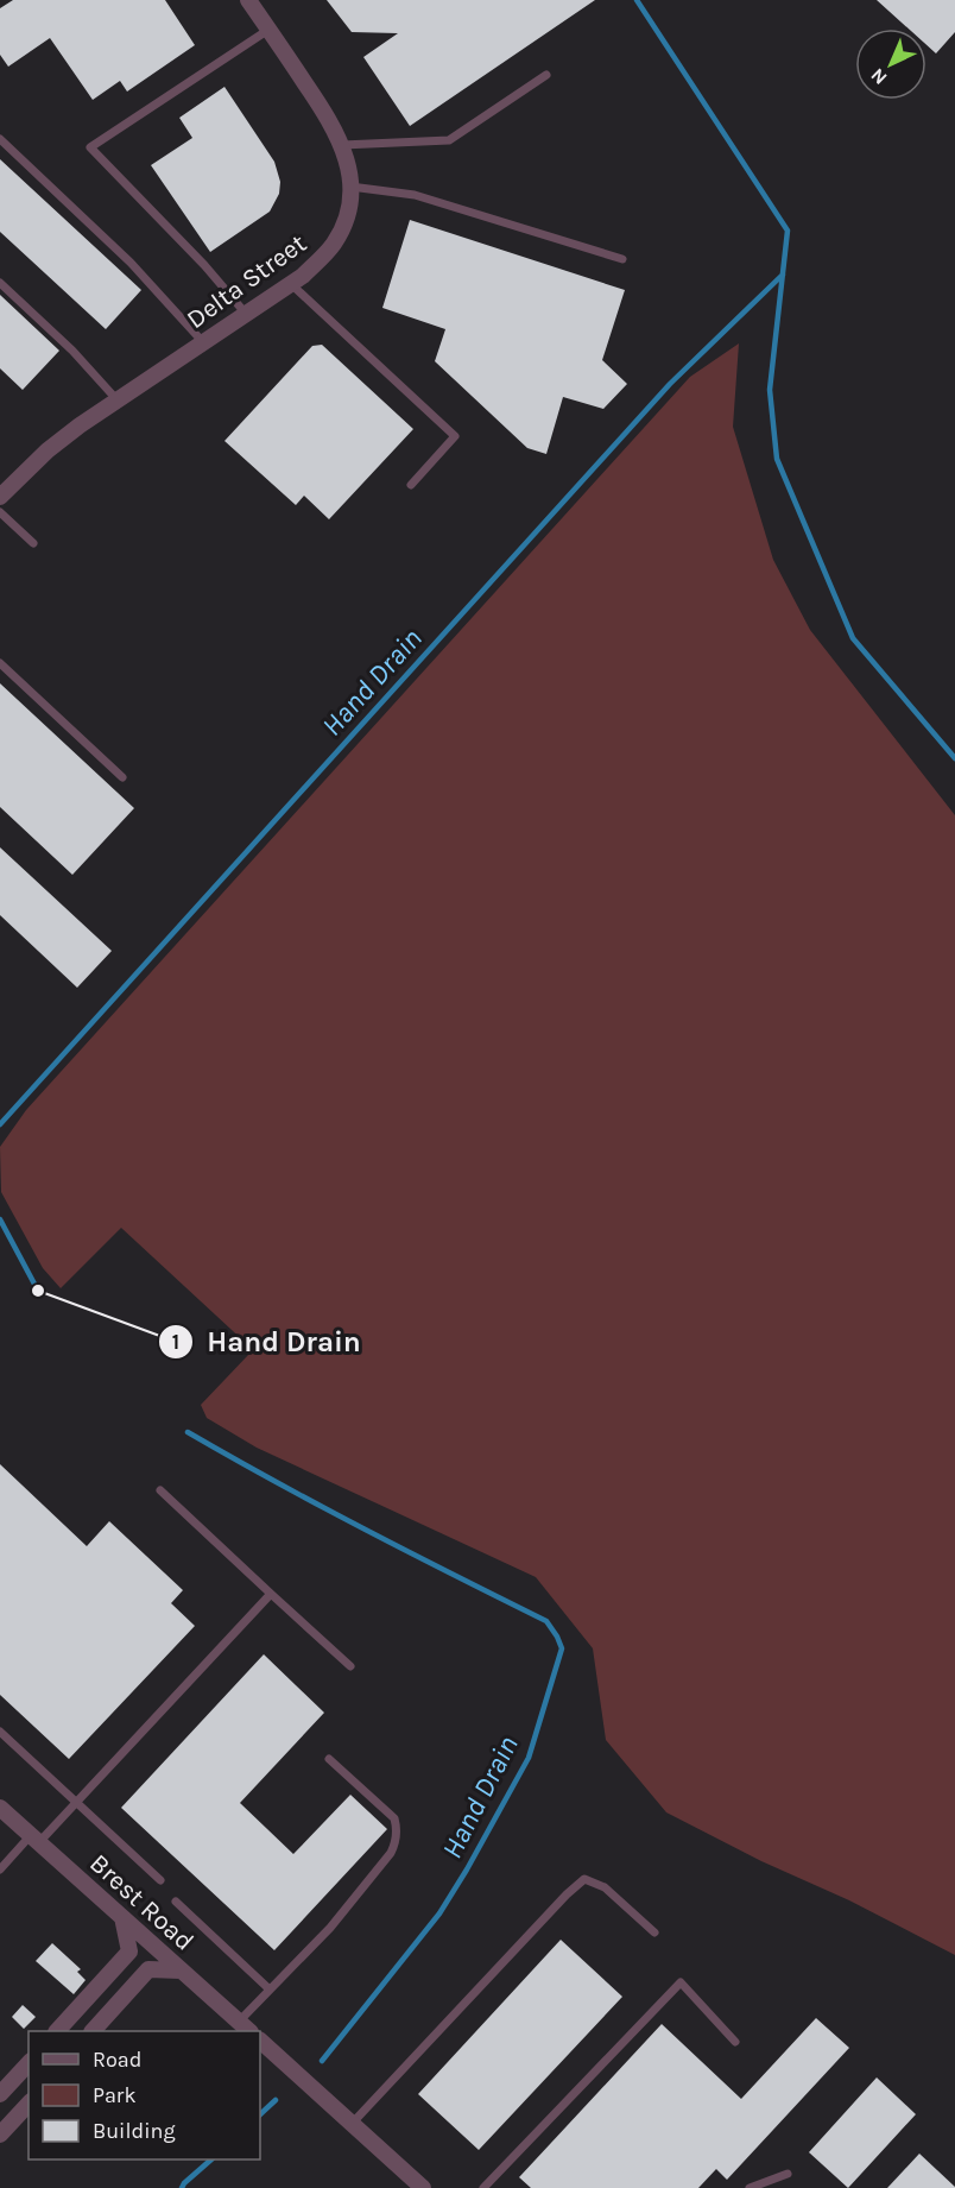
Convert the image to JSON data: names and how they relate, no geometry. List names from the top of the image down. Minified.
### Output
{"streets":{"street":["Delta Street","Brest Road"]},"water":["Hand Drain"],"places":["Hand Drain"],"legend":["Road","Park","Building"],"north":"bottom left"}
